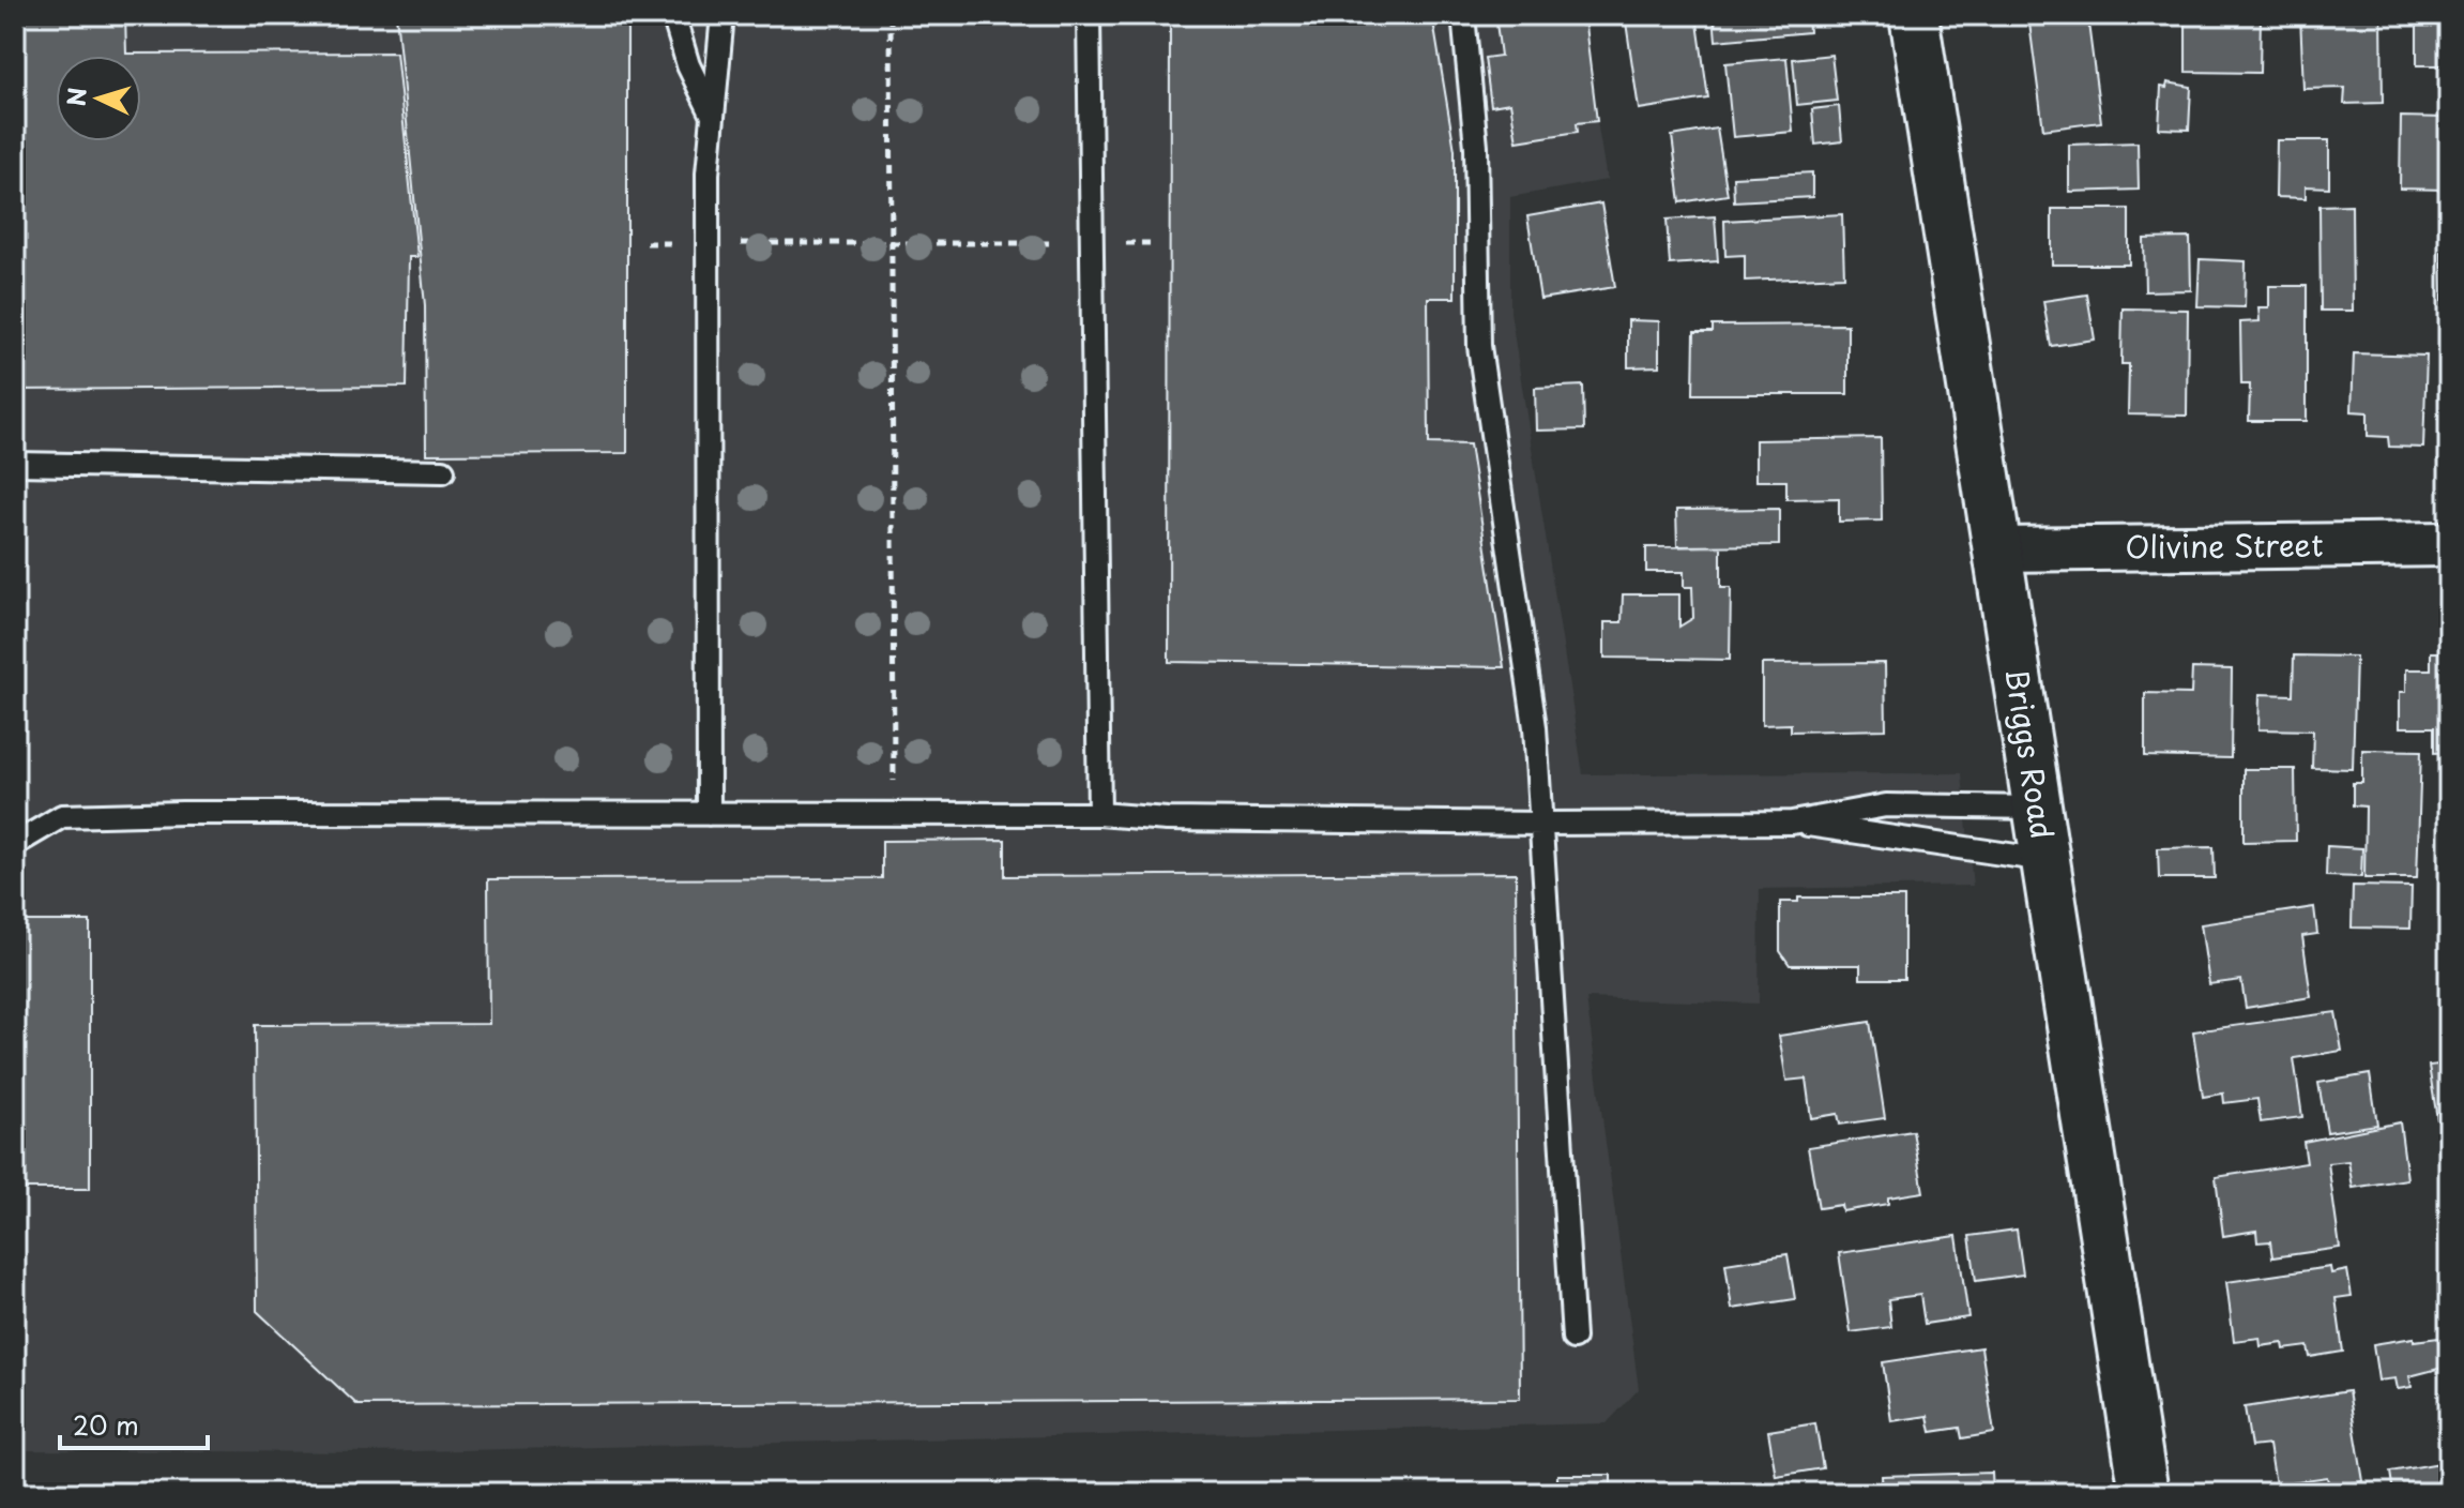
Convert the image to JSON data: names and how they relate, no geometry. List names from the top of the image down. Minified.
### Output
{"streets":{"main road":["Briggs Road"],"street":["Olivine Street"]},"crossings":[["Olivine Street","Briggs Road"]],"scale_bar":"20 m","north":"left"}
